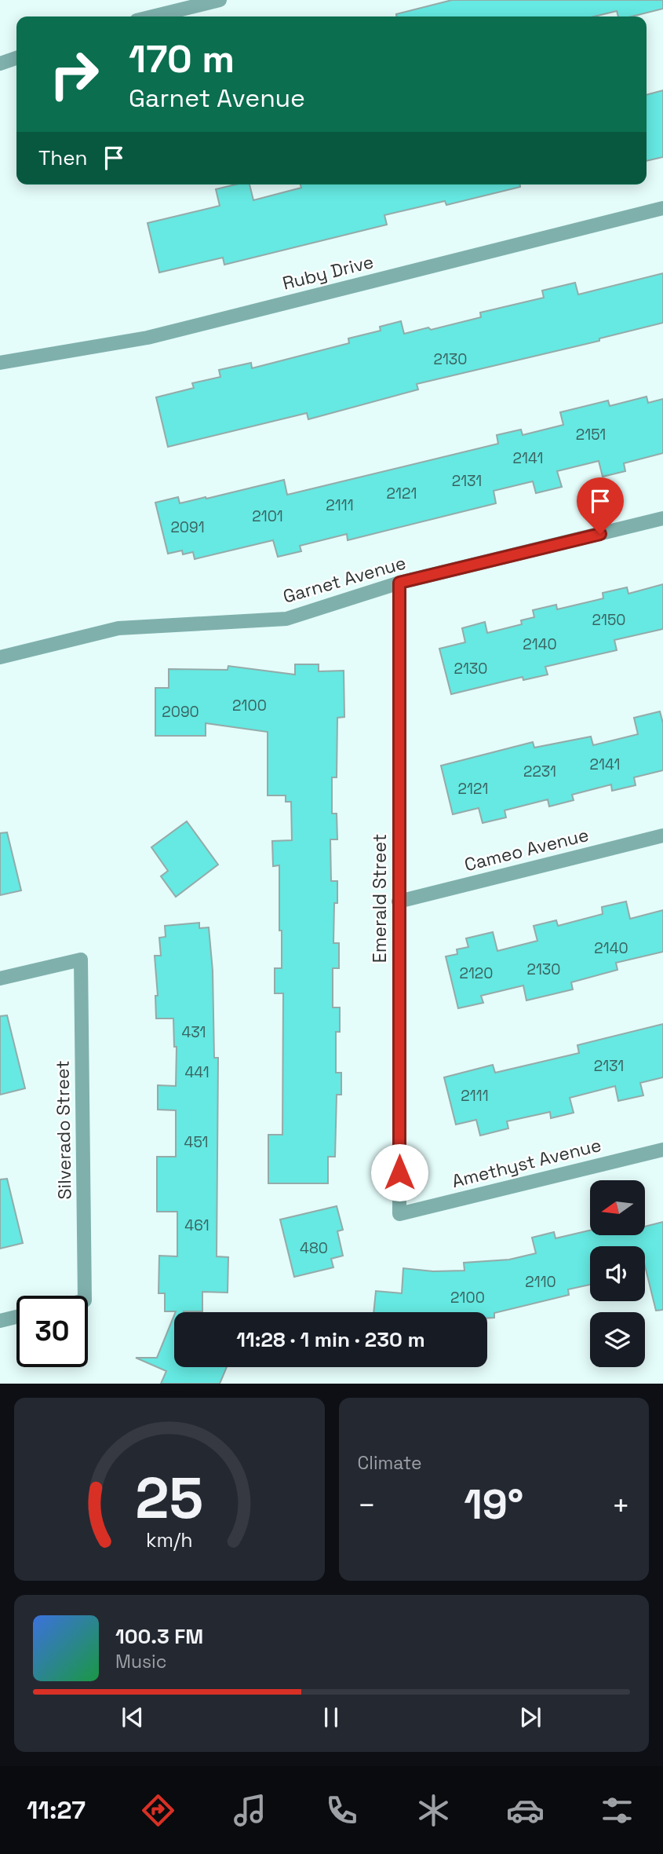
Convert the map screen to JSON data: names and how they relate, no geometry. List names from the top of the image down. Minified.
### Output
{"streets":{"street":["Ruby Drive","Garnet Avenue","Cameo Avenue","Emerald Street","Silverado Street","Amethyst Avenue"]},"crossings":[["Garnet Avenue","Emerald Street"],["Cameo Avenue","Emerald Street"],["Emerald Street","Amethyst Avenue"]],"house_numbers":["2130","2151","2141","2131","2121","2111","2101","2091","2150","2140","2130","2100","2090","2141","2231","2121","2140","2130","2120","431","2131","441","2111","451","461","480","2110","2100"],"north":"left","page":{"turn":["170 m","Garnet Avenue"],"then":"Then","limit":"30","trip":"11:28 · 1 min · 230 m","tile":"Climate","heat":["−","19°","+"],"song":["100.3 FM","Music"],"tabs":"11:27","gauge":["25","km/h"]}}
